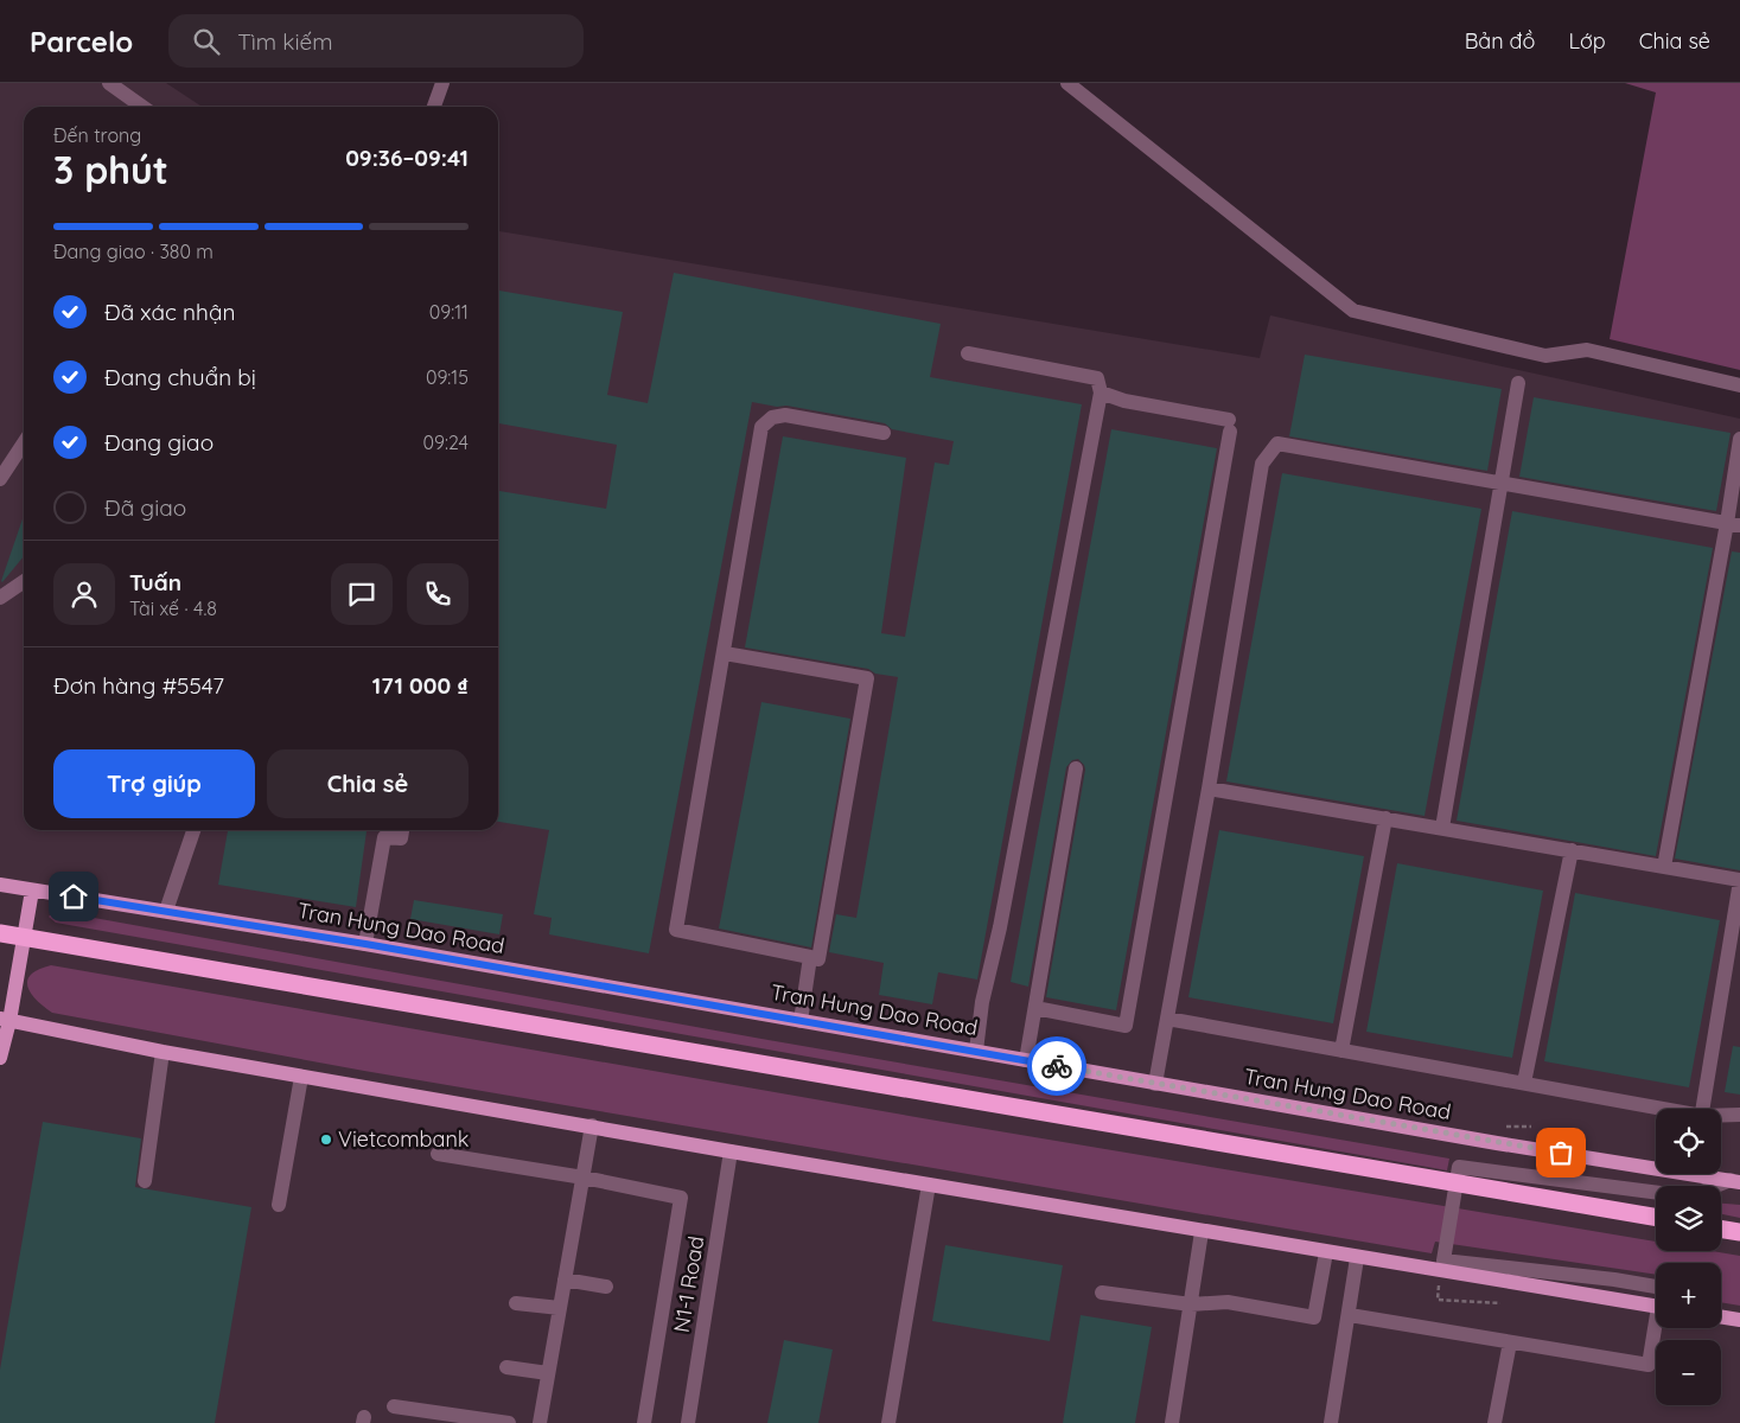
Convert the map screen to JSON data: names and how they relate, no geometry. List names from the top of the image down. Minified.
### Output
{"streets":{"main road":["Tran Hung Dao Road"],"street":["N1-1 Road"]},"places":["Vietcombank"],"page":{"header":"Parcelo","search":"Tìm kiếm","nav":["Bản đồ","Lớp","Chia sẻ"],"heading":["3 phút","Đến trong","09:36–09:41"],"panel":["Tuấn","Tài xế · 4.8","Đơn hàng #5547","171 000 ₫"],"bar":"Đang giao · 380 m","list":[["Đã xác nhận","09:11"],["Đang chuẩn bị","09:15"],["Đang giao","09:24"],"Đã giao"],"buttons":["Trợ giúp","Chia sẻ"],"map_buttons":["+","−"]}}
